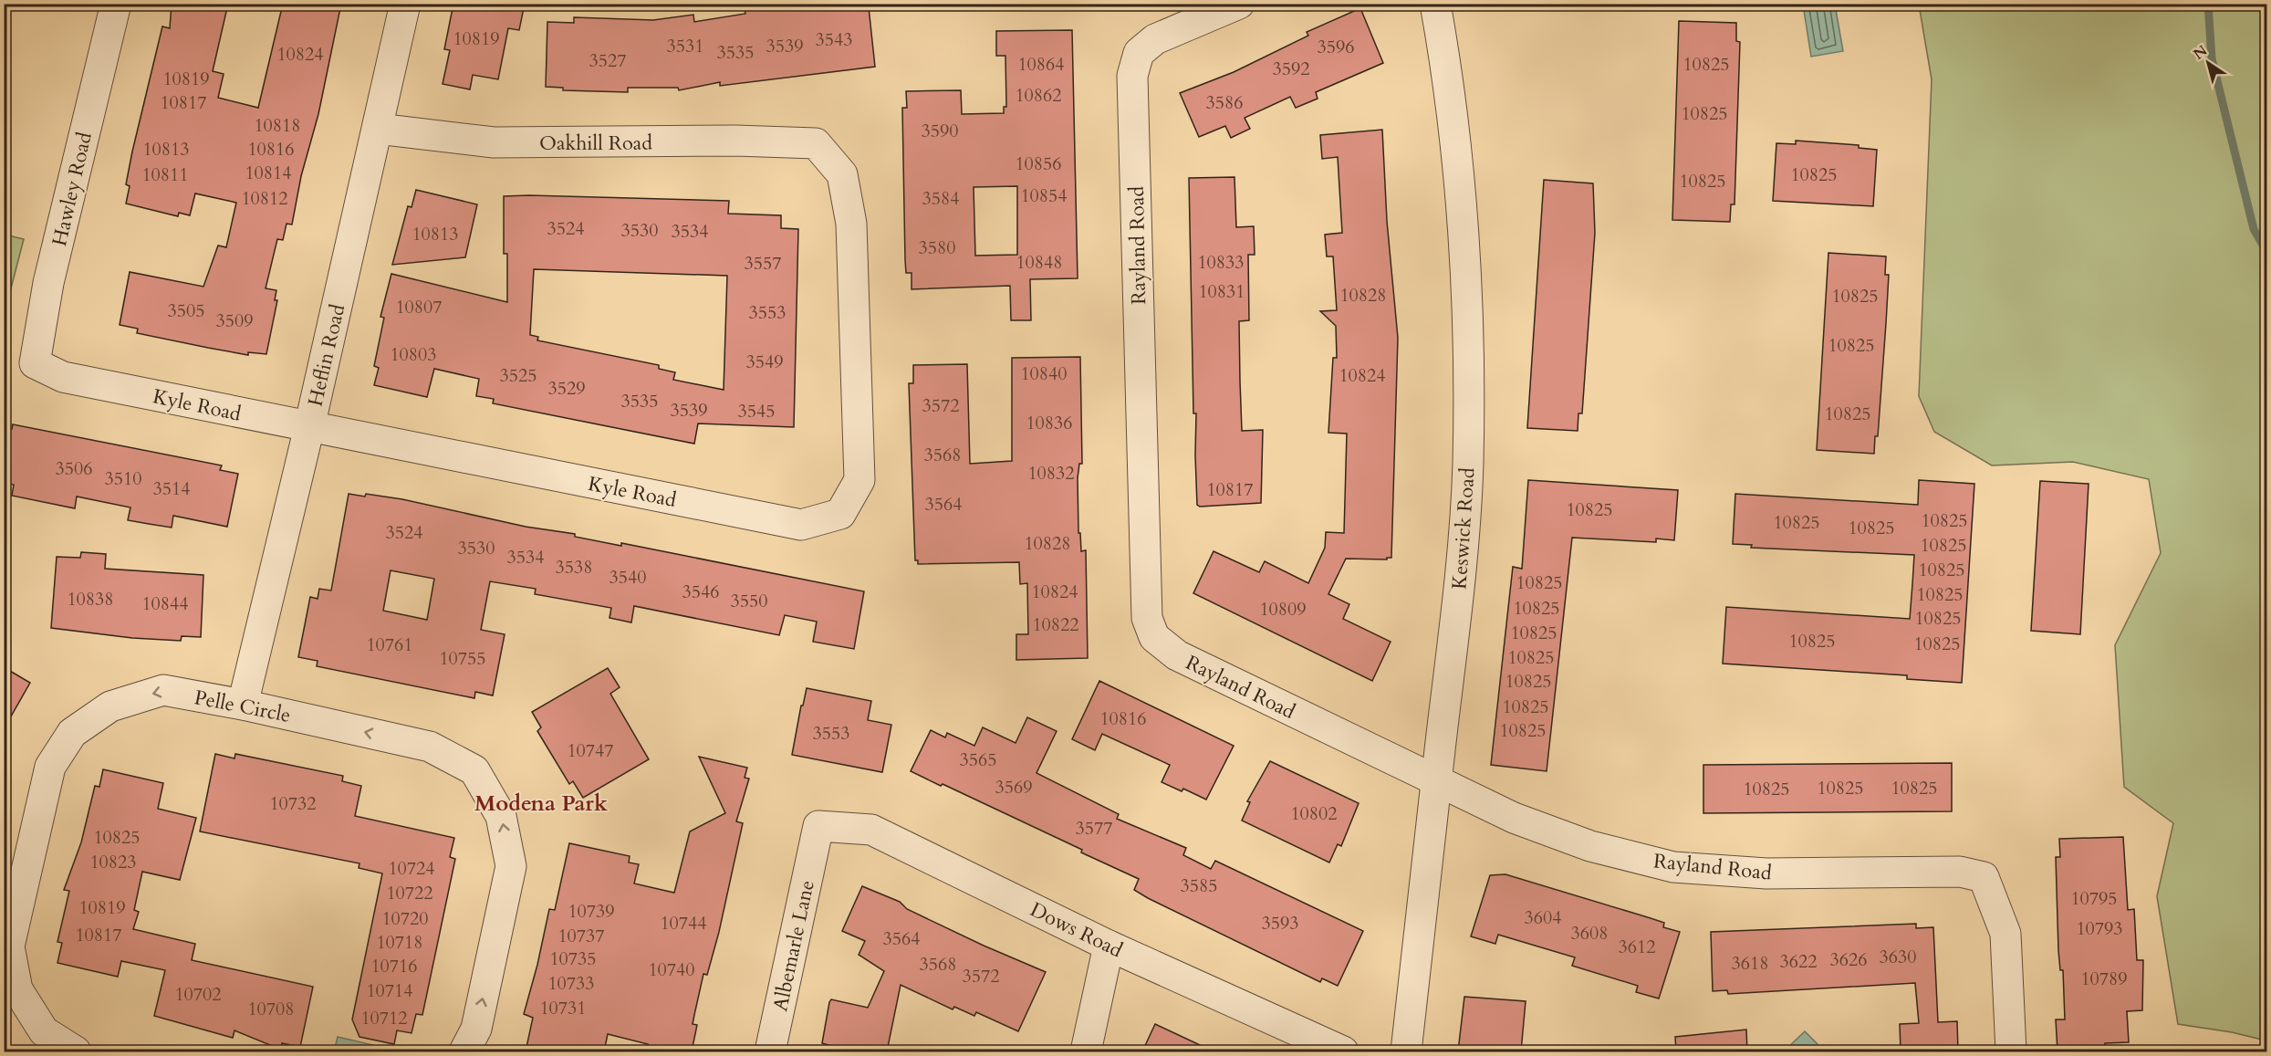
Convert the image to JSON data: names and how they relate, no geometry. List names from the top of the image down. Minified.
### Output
{"streets":{"street":["Oakhill Road","Hawley Road","Rayland Road","Heflin Road","Kyle Road","Keswick Road","Pelle Circle","Dows Road","Albemarle Lane"]},"crossings":[["Oakhill Road","Heflin Road"],["Oakhill Road","Kyle Road"],["Hawley Road","Kyle Road"],["Rayland Road","Keswick Road"],["Heflin Road","Kyle Road"],["Heflin Road","Pelle Circle"],["Dows Road","Albemarle Lane"]],"districts":["Modena Park"],"house_numbers":["10819","3543","3531","3539","3596","3535","10824","3527","10864","10825","3592","10819","10862","10817","3586","10825","10818","3590","10813","10816","10856","10814","10811","10825","10825","10854","10812","3584","3524","3530","3534","10813","3580","10848","10833","3557","10831","10828","10825","10807","3505","3553","3509","10825","10803","3549","10840","3525","10824","3529","3535","3572","3539","3545","10825","10836","3568","3506","10832","3510","3514","10817","3564","10825","10825","10825","10825","3524","10828","10825","3530","3534","3538","10825","3540","10825","3546","10824","10825","10838","3550","10844","10825","10809","10825","10822","10825","10825","10825","10761","10825","10755","10825","10825","10816","10825","3553","10747","3565","3569","10825","10825","10825","10732","10802","3577","10825","10823","10724","3585","10722","10795","10819","10739","3604","10720","10744","3593","10793","3608","10817","10737","3564","10718","3612","3630","10735","3626","3622","3618","3568","10716","10740","3572","10789","10733","10714","10702","10731","10708","10712"],"north":"top left"}
